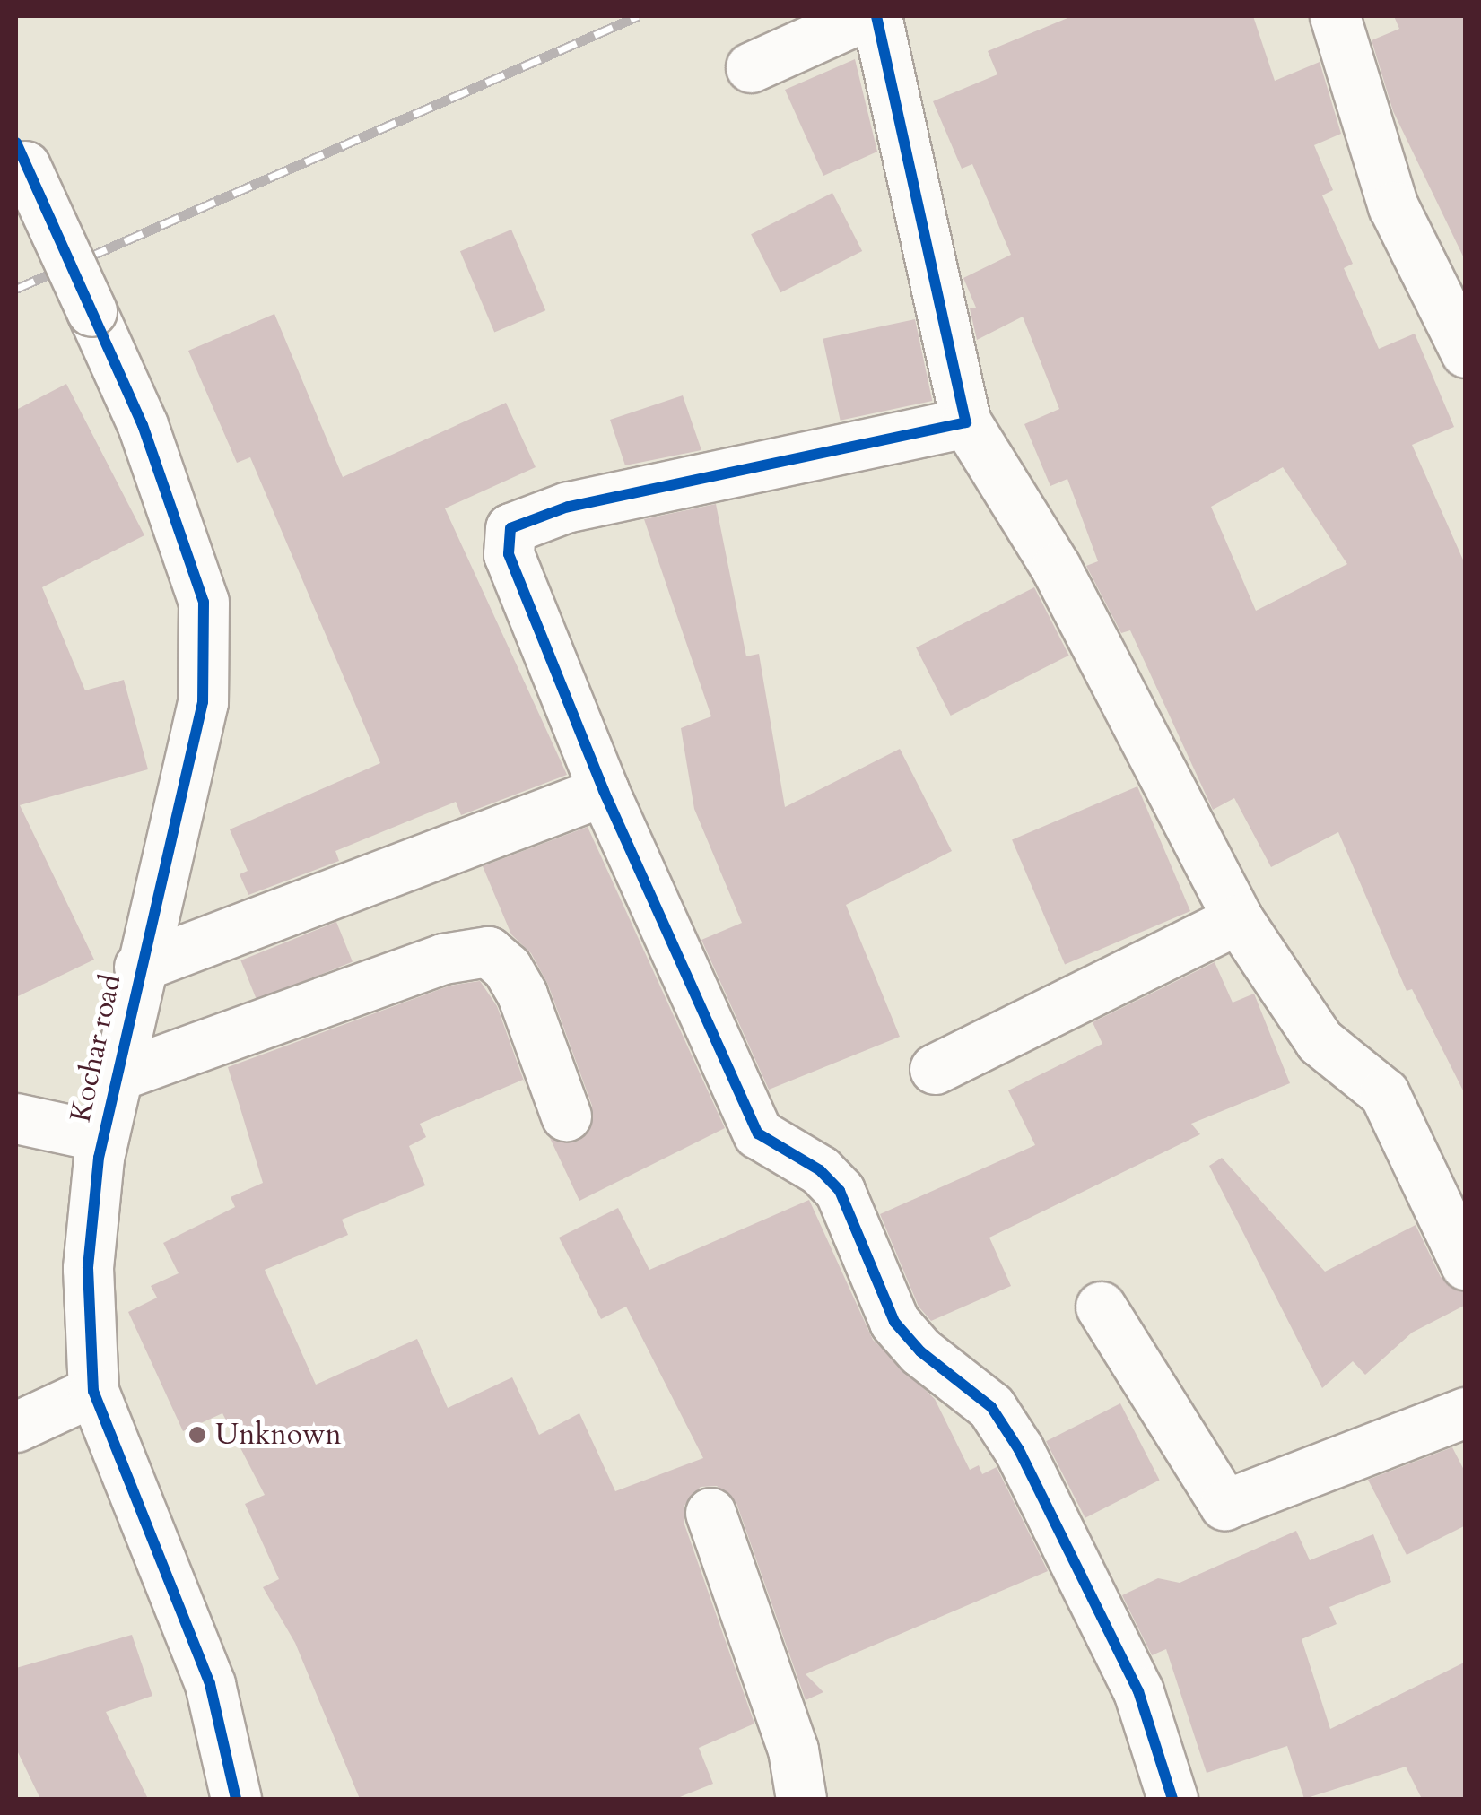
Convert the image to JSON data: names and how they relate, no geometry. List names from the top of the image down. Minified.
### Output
{"streets":{"street":["Kochar road"]},"places":["Unknown"]}
